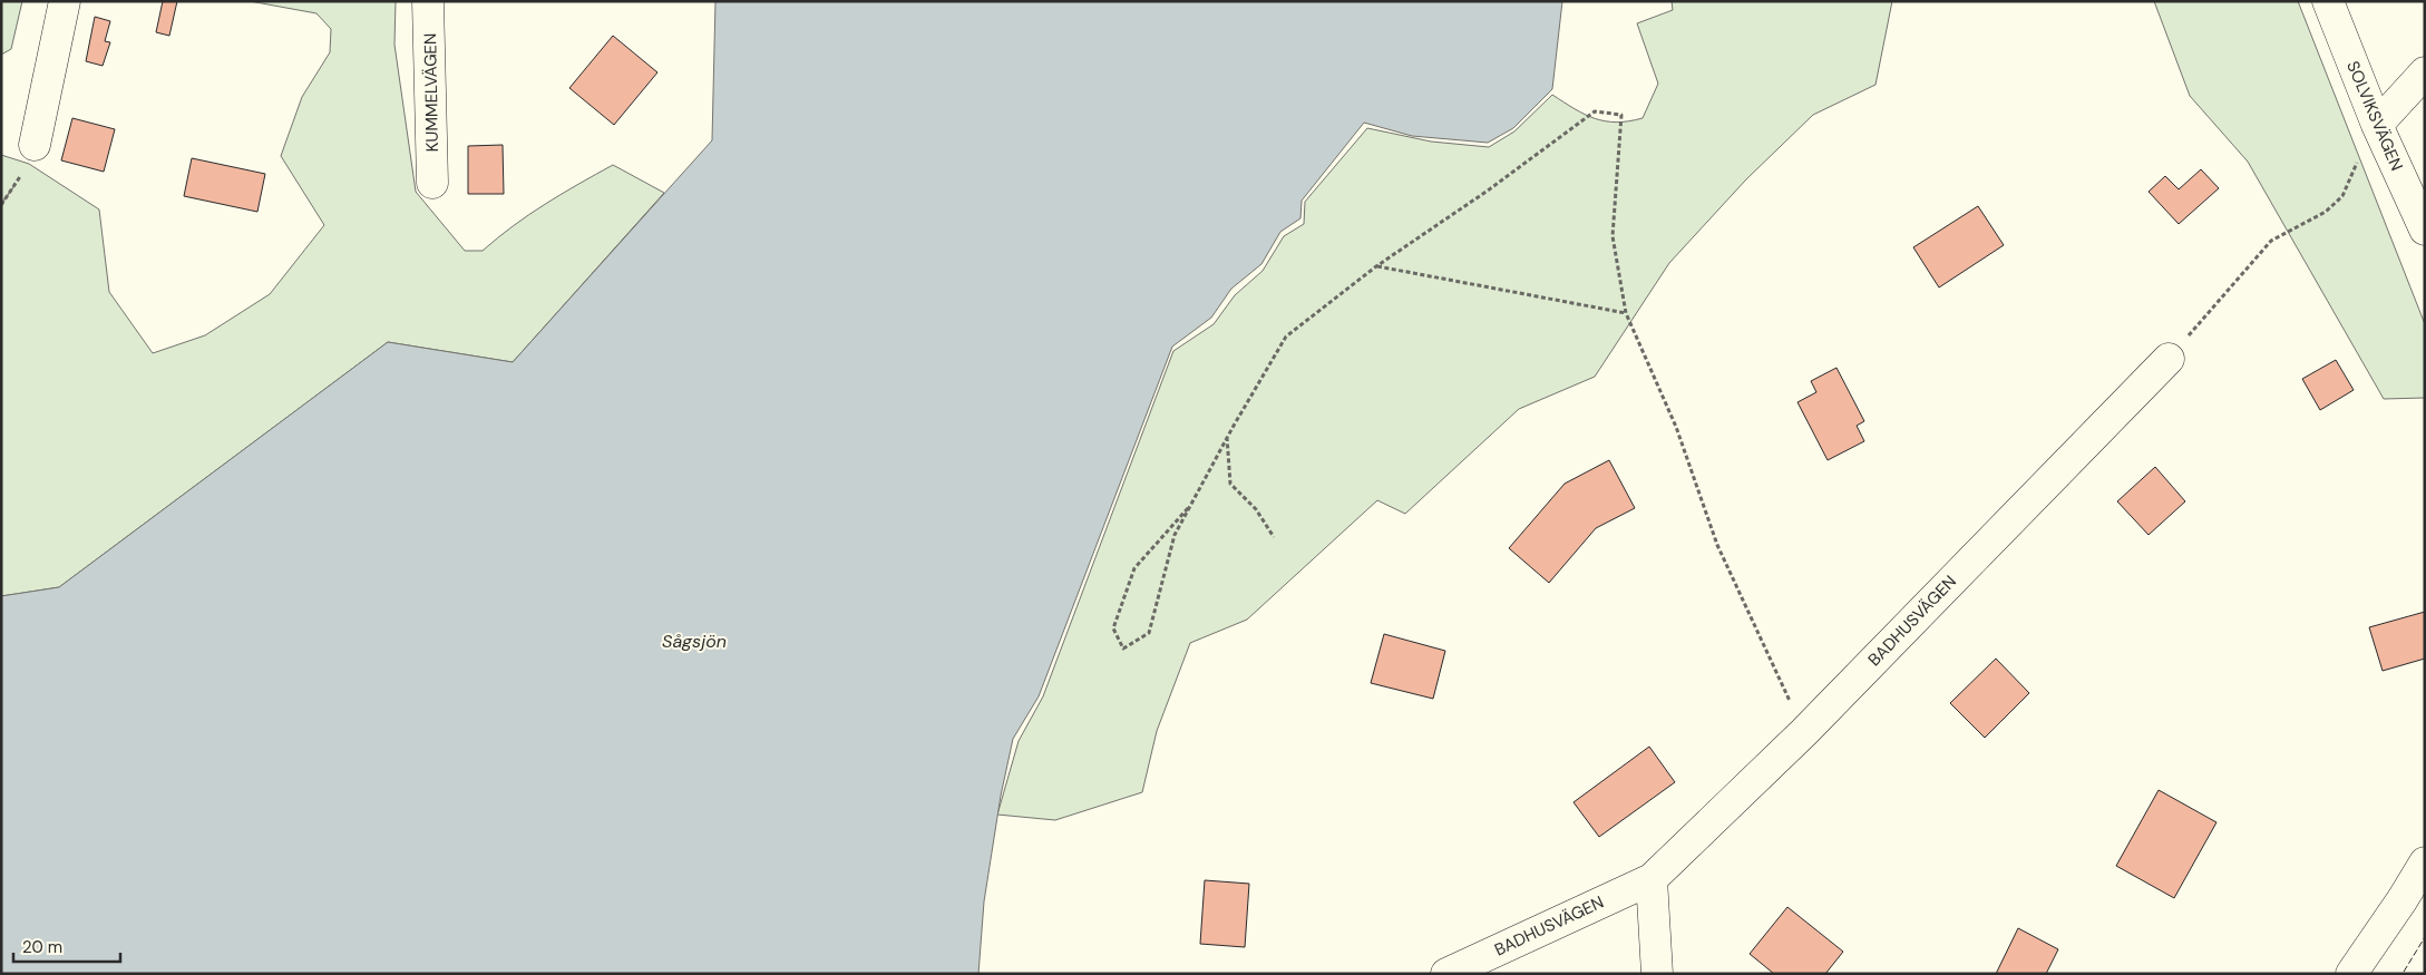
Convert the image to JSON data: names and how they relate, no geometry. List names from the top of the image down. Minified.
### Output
{"streets":{"street":["KUMMELVÄGEN","SOLVIKSVÄGEN","BADHUSVÄGEN"]},"water":["Sågsjön"],"scale_bar":"20 m"}
